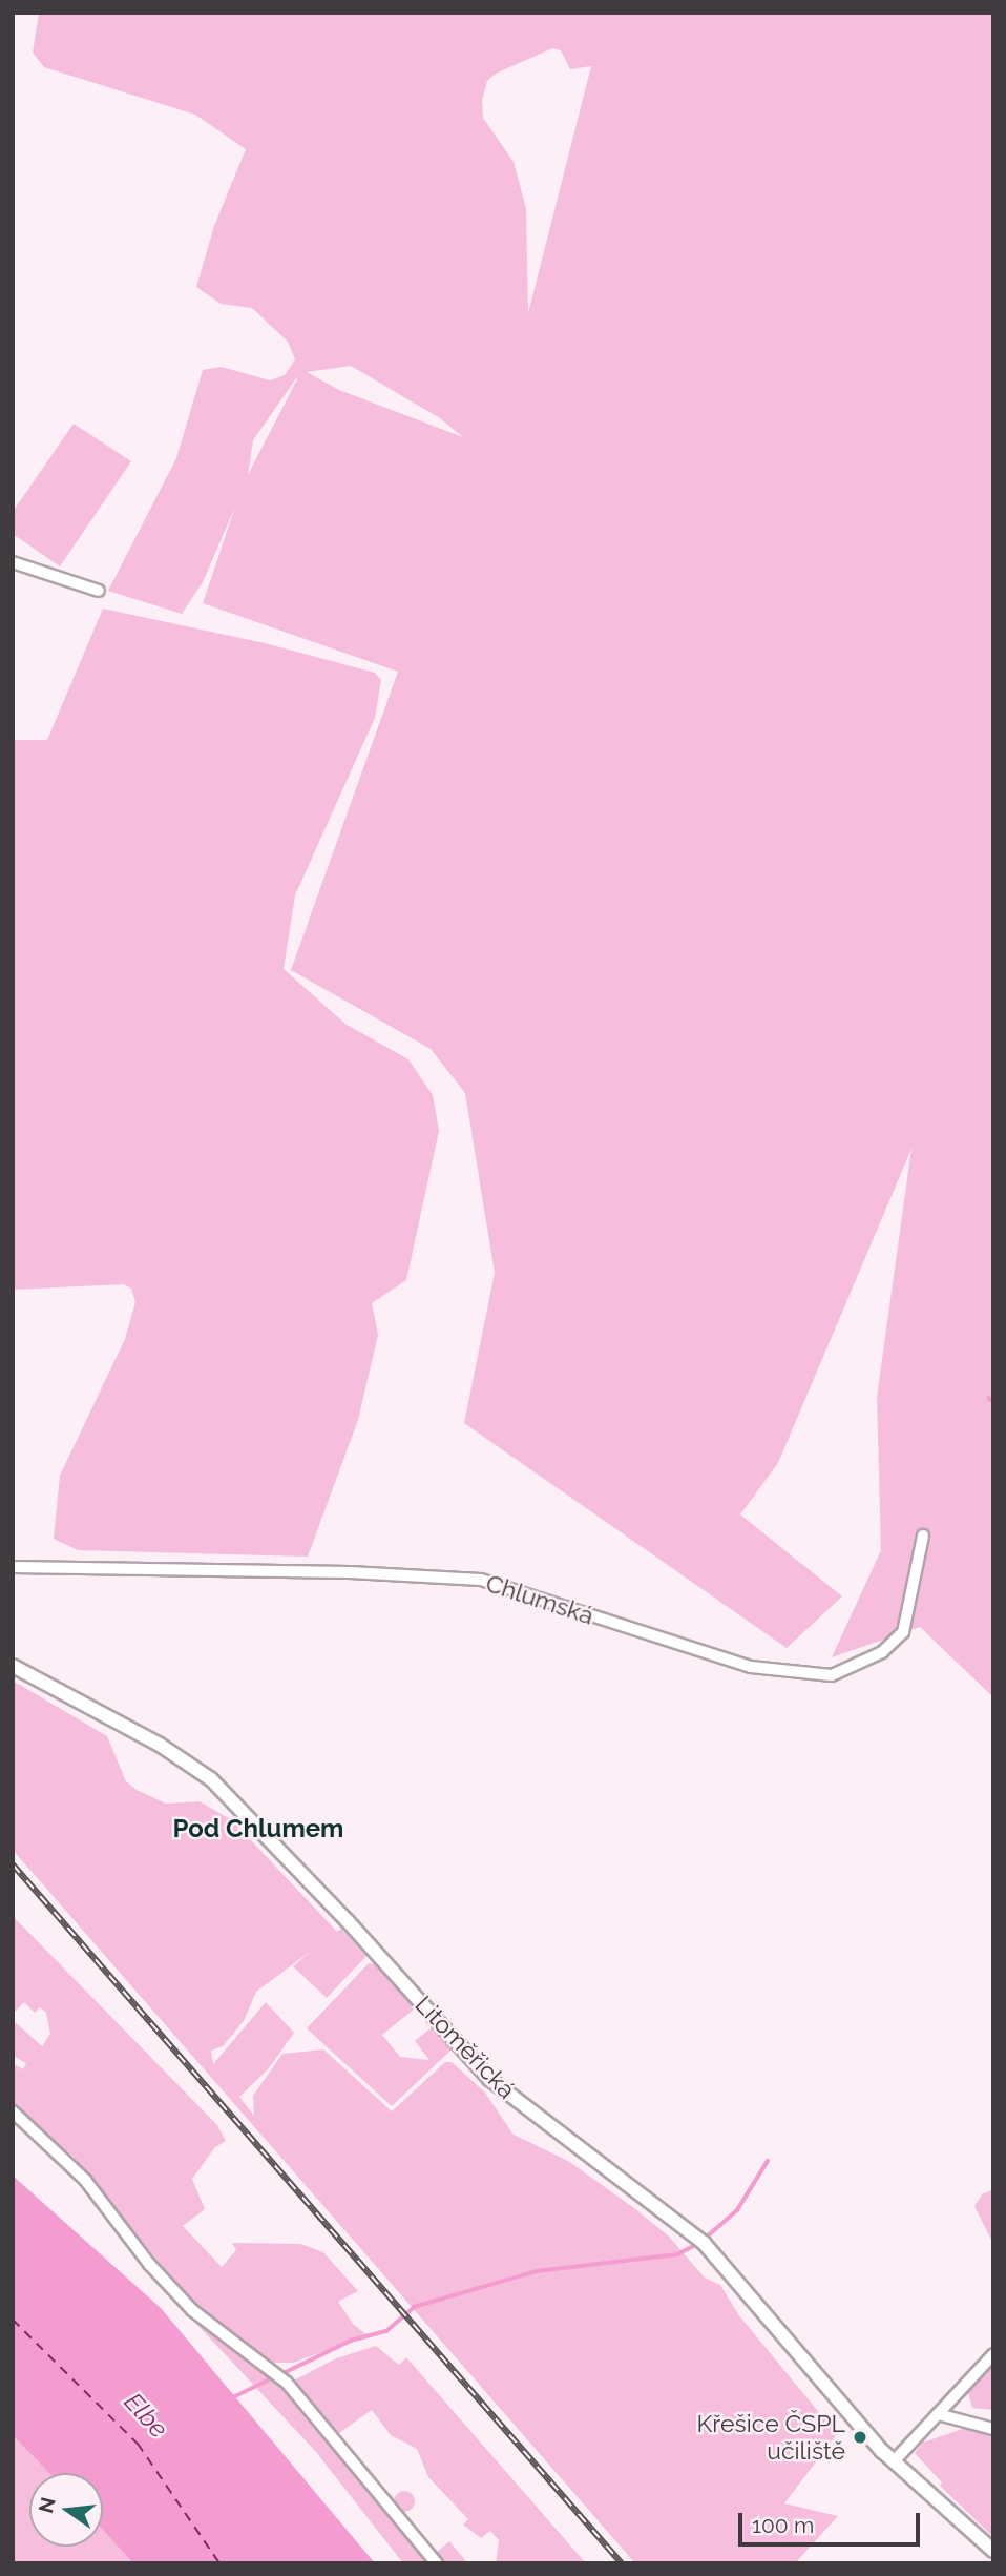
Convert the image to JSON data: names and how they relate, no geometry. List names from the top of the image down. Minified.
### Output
{"streets":{"main road":["Litoměřická"],"street":["Chlumská"]},"districts":["Pod Chlumem"],"water":["Elbe"],"places":["Křešice ČSPL učiliště"],"scale_bar":"100 m","north":"left"}
